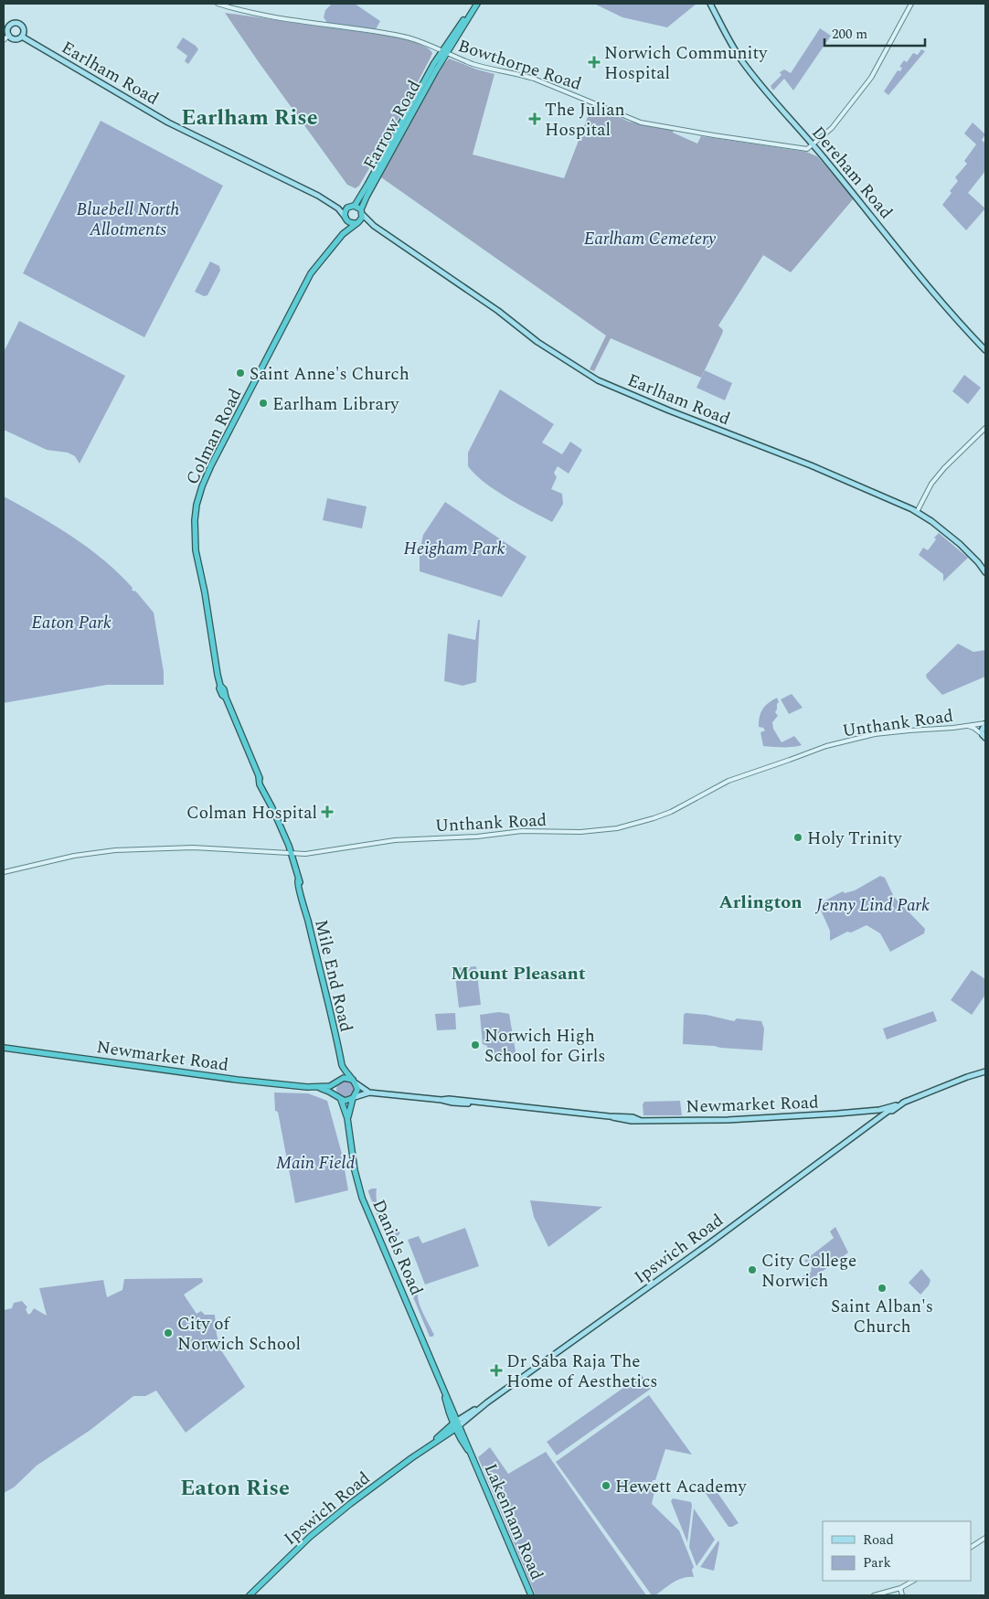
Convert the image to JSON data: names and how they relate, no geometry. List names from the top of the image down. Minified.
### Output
{"streets":{"highway":["Farrow Road","Colman Road","Mile End Road","Newmarket Road","Daniels Road","Ipswich Road","Lakenham Road"],"main road":["Earlham Road","Dereham Road"],"street":["Bowthorpe Road","Unthank Road"]},"crossings":[["Bowthorpe Road","Farrow Road"],["Bowthorpe Road","Dereham Road"],["Earlham Road","Farrow Road"],["Earlham Road","Colman Road"],["Farrow Road","Colman Road"],["Colman Road","Unthank Road"],["Colman Road","Mile End Road"],["Unthank Road","Mile End Road"],["Mile End Road","Newmarket Road"],["Mile End Road","Daniels Road"],["Newmarket Road","Daniels Road"],["Newmarket Road","Ipswich Road"],["Daniels Road","Ipswich Road"],["Daniels Road","Lakenham Road"],["Ipswich Road","Lakenham Road"]],"districts":["Earlham Rise","Arlington","Mount Pleasant","Eaton Rise"],"parks":["Bluebell North Allotments","Earlham Cemetery","Heigham Park","Eaton Park","Jenny Lind Park","Main Field"],"places":{"health":["Norwich Community Hospital","The Julian Hospital","Colman Hospital","Dr Saba Raja The Home of Aesthetics"],"other":["Saint Anne's Church","Earlham Library","Holy Trinity","Norwich High School for Girls","City College Norwich","Saint Alban's Church","City of Norwich School","Hewett Academy"]},"legend":["Road","Park"],"scale_bar":"200 m"}
